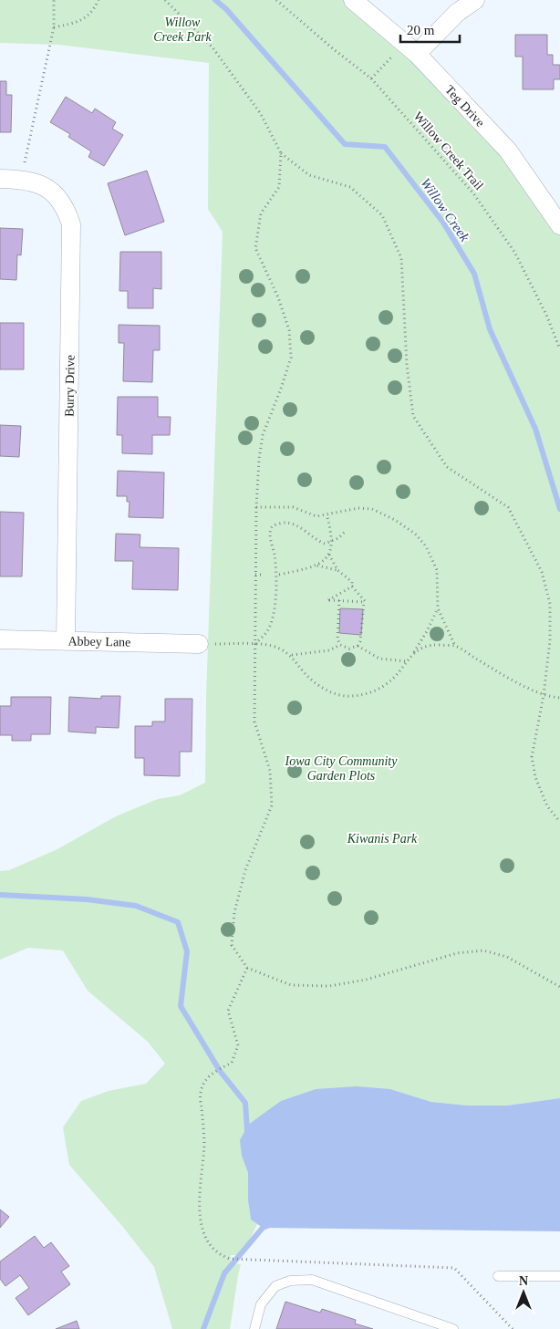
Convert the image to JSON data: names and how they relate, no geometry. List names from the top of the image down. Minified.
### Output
{"streets":{"street":["Teg Drive","Burry Drive","Abbey Lane"],"path":["Willow Creek Trail"]},"crossings":[["Burry Drive","Abbey Lane"]],"water":["Willow Creek"],"parks":["Willow Creek Park","Iowa City Community Garden Plots","Kiwanis Park"],"scale_bar":"20 m","north":"top"}
